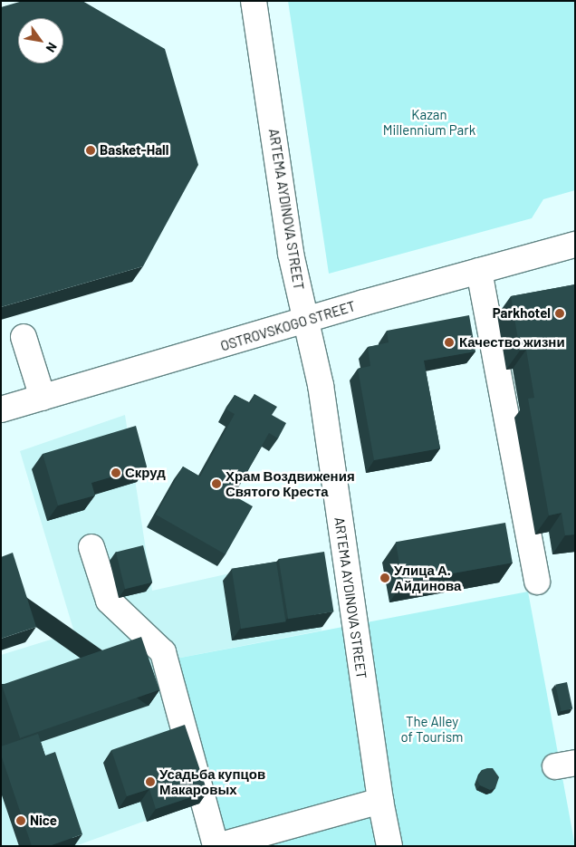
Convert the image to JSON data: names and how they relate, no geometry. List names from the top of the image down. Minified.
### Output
{"streets":{"street":["ARTEMA AYDINOVA STREET","OSTROVSKOGO STREET"]},"crossings":[["ARTEMA AYDINOVA STREET","OSTROVSKOGO STREET"]],"parks":["Kazan Millennium Park","The Alley of Tourism"],"places":["Basket-Hall","Parkhotel","Качество жизни","Скруд","Храм Воздвижения Святого Креста","Улица А. Айдинова","Усадьба купцов Макаровых","Nice"],"north":"bottom right"}
